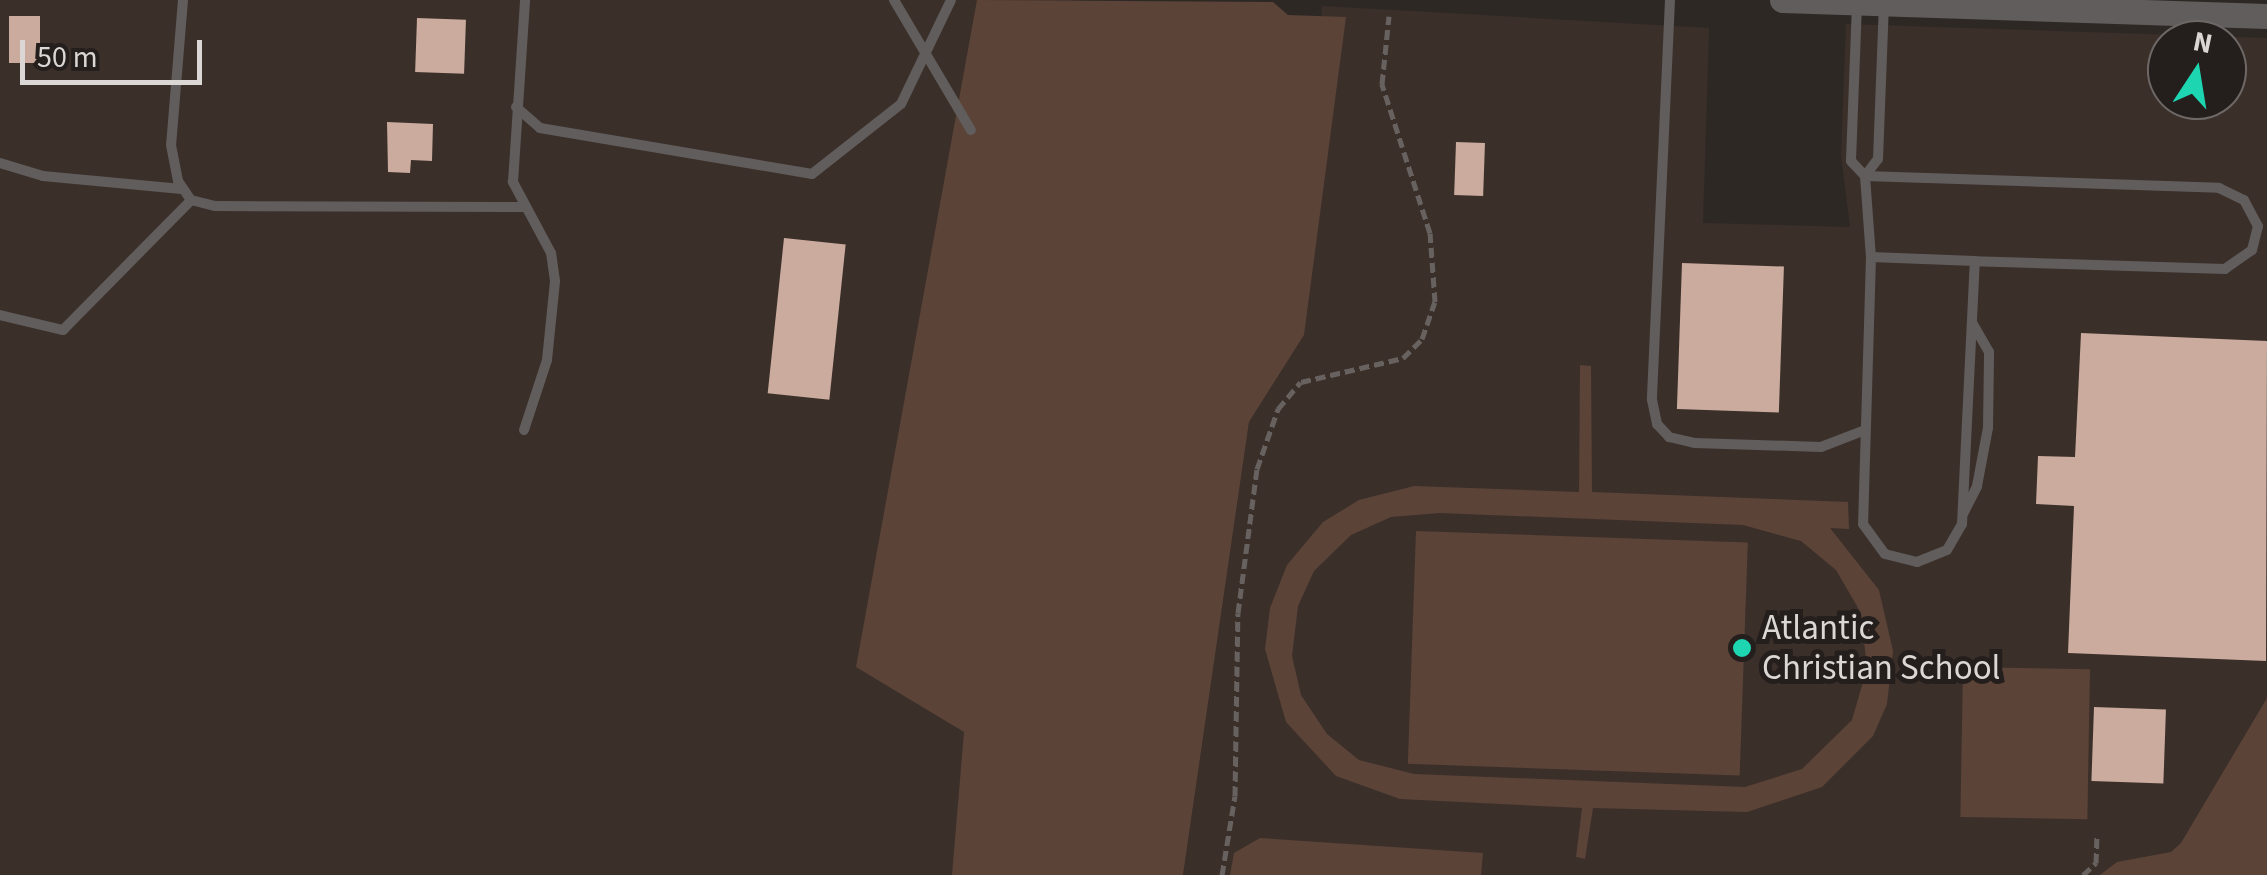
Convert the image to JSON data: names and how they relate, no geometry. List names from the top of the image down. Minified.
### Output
{"places":["Atlantic Christian School"],"scale_bar":"50 m","north":"top"}
